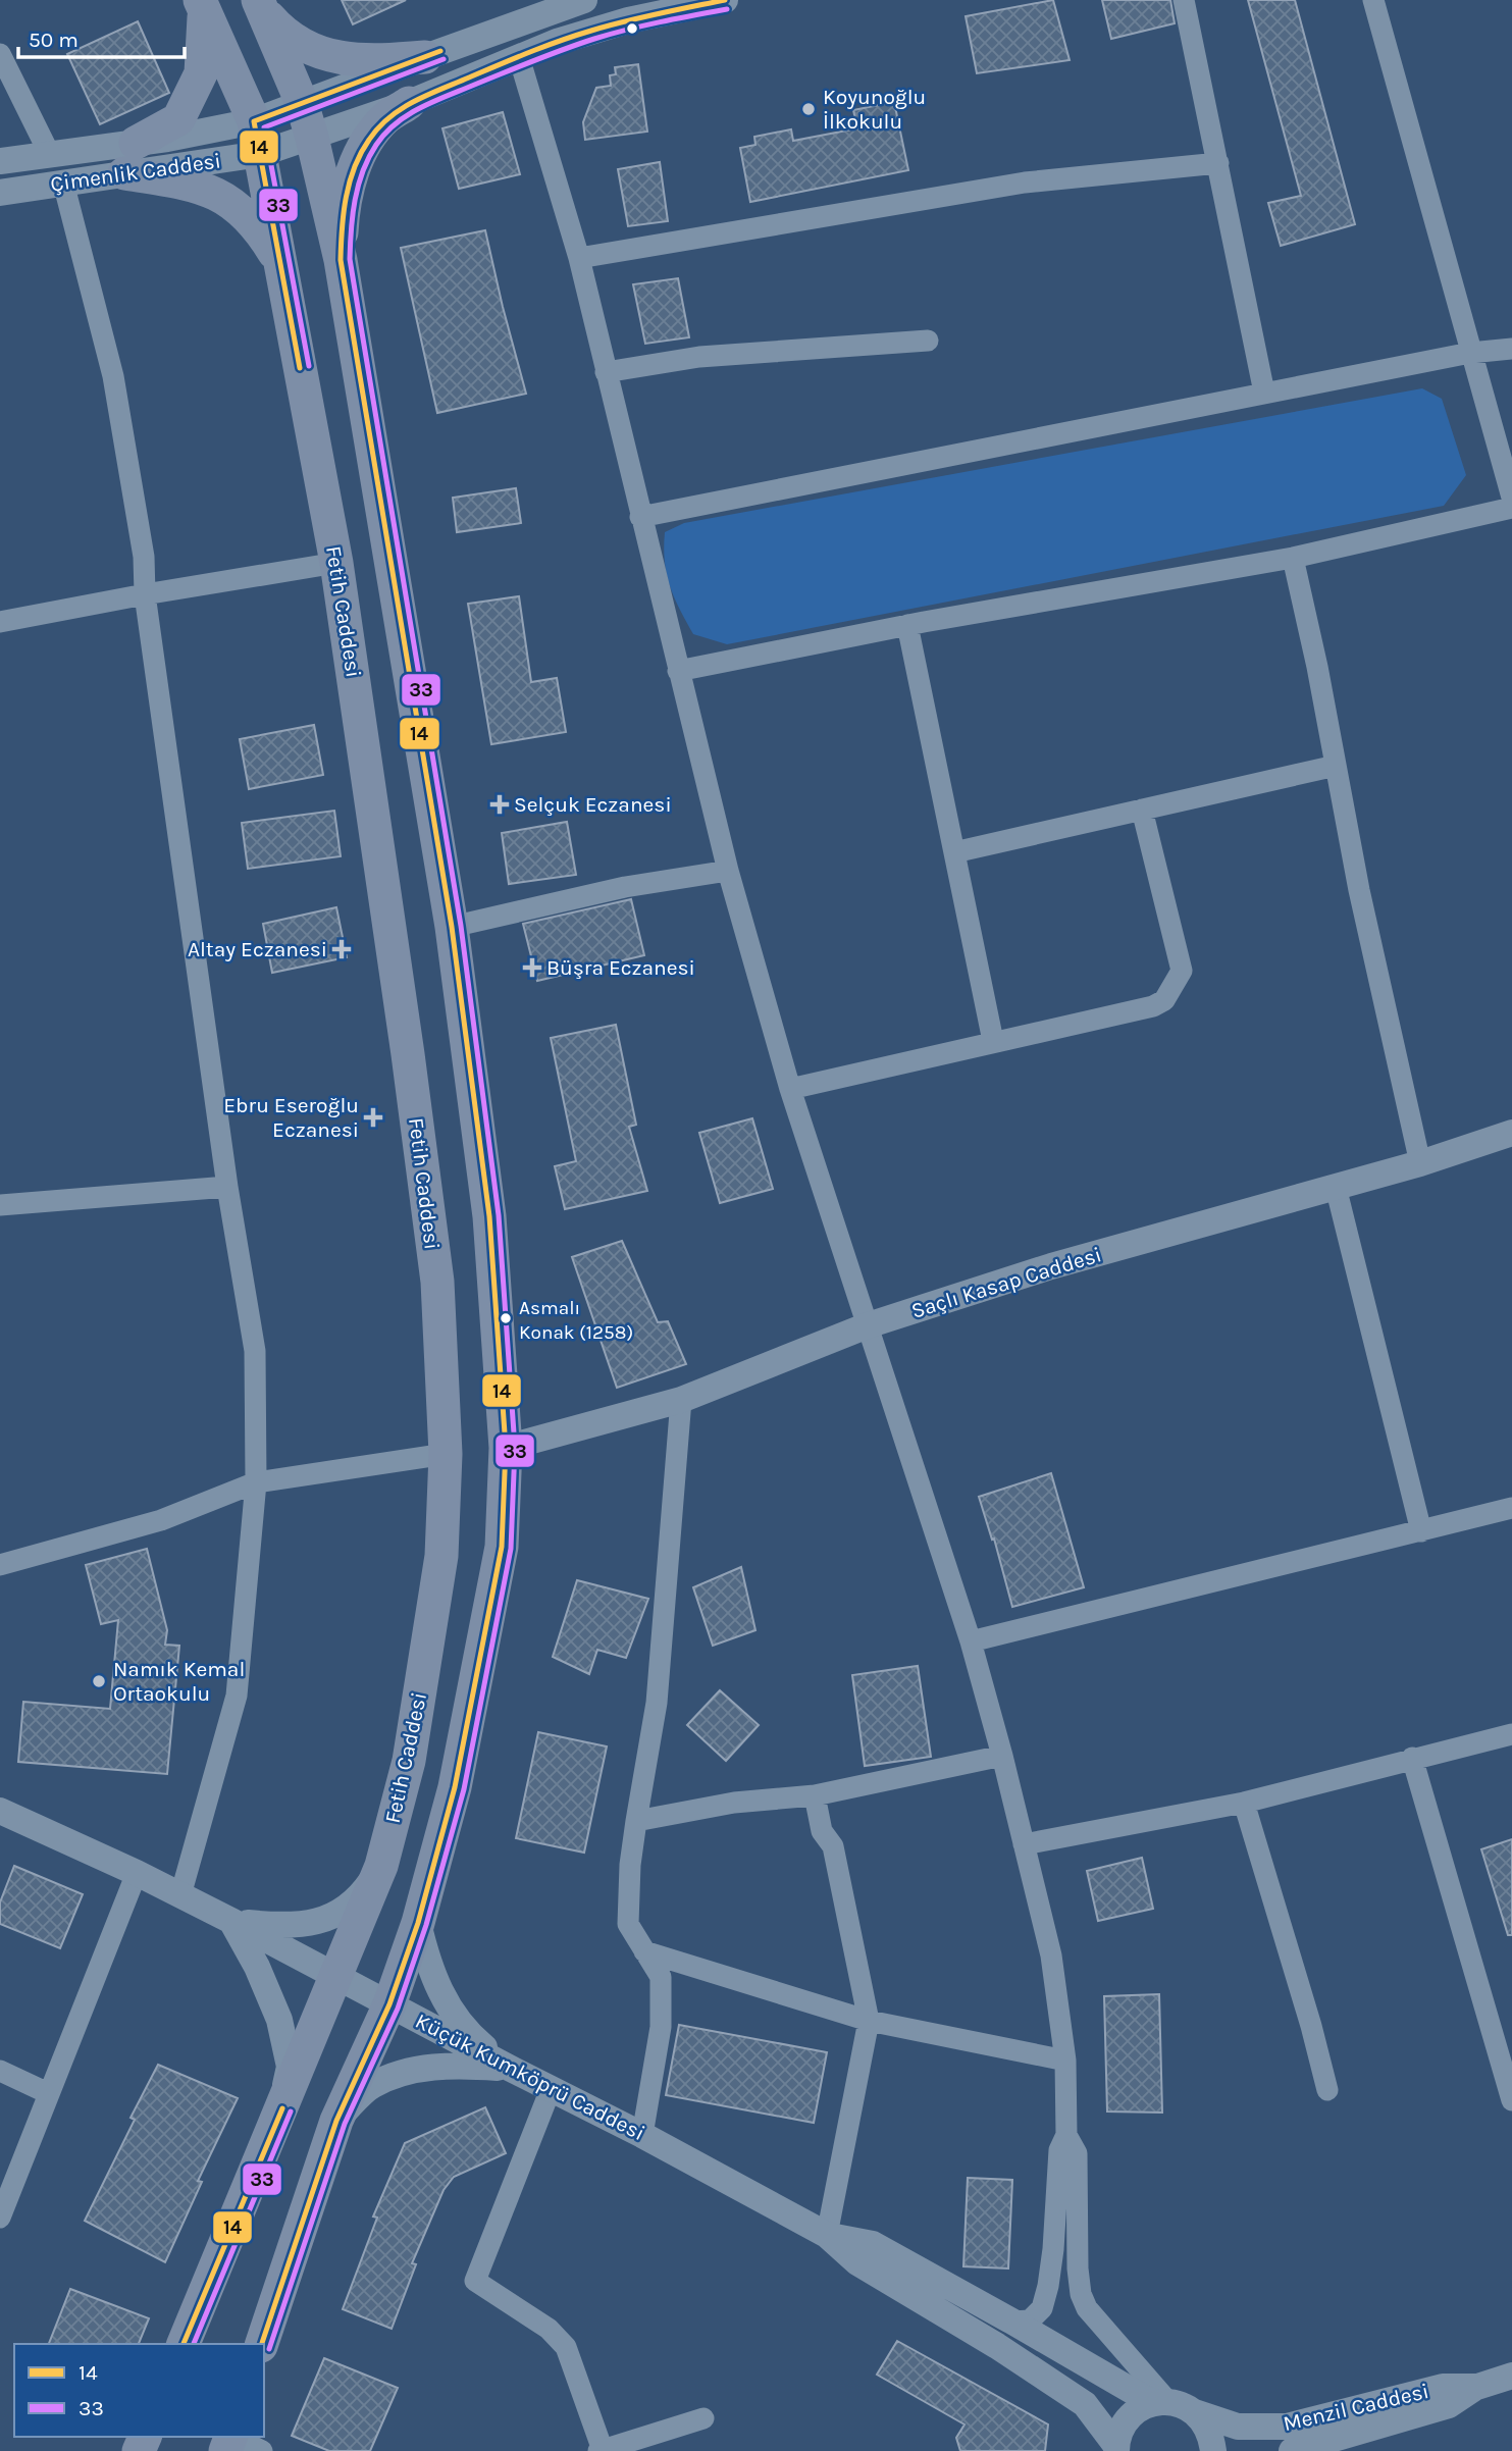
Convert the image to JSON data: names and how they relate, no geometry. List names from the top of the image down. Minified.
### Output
{"streets":{"main road":["Fetih Caddesi"],"street":["Çimenlik Caddesi","Saçlı Kasap Caddesi","Küçük Kumköprü Caddesi","Menzil Caddesi"]},"crossings":[["Çimenlik Caddesi","Fetih Caddesi"],["Fetih Caddesi","Küçük Kumköprü Caddesi"],["Küçük Kumköprü Caddesi","Menzil Caddesi"]],"places":{"other":["Koyunoğlu İlkokulu","Asmalı Konak (1258)","Namık Kemal Ortaokulu"],"health":["Selçuk Eczanesi","Altay Eczanesi","Büşra Eczanesi","Ebru Eseroğlu Eczanesi"]},"lines":["transit line 14","transit line 33"],"legend":["14","33"],"scale_bar":"50 m"}
